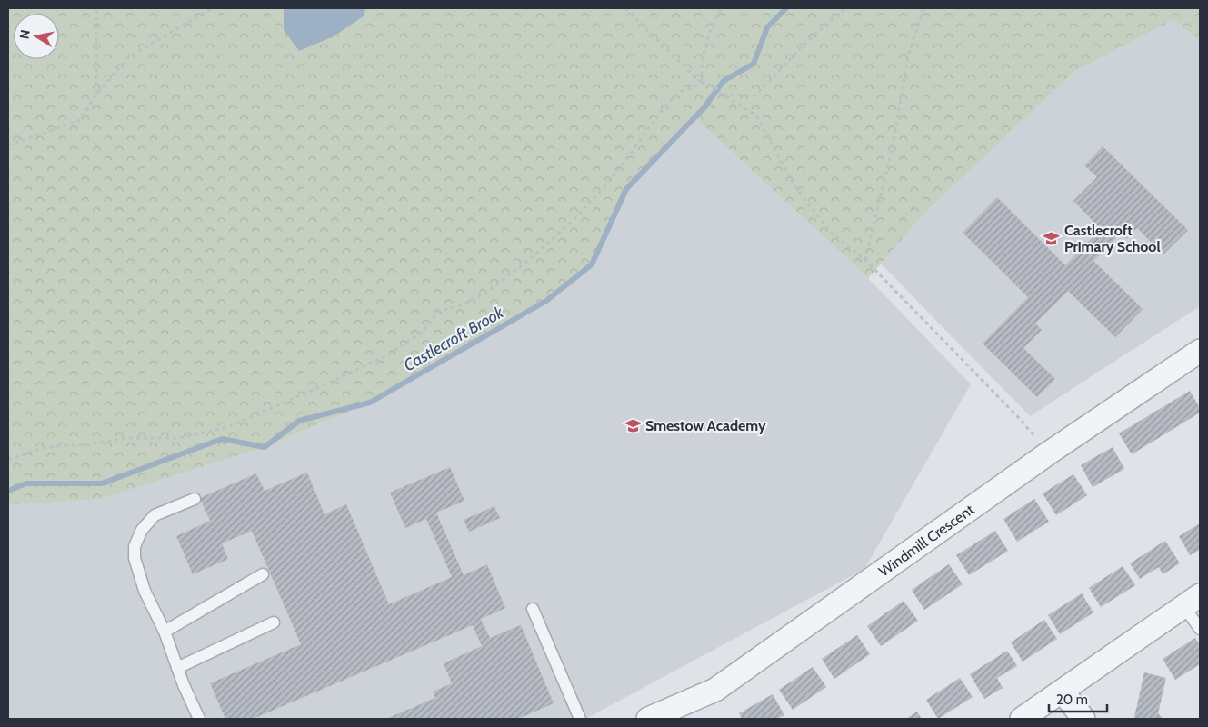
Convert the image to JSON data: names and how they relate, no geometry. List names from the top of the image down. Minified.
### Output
{"streets":{"street":["Windmill Crescent"]},"water":["Castlecroft Brook"],"places":{"school or university":["Castlecroft Primary School","Smestow Academy"]},"scale_bar":"20 m","north":"left"}
